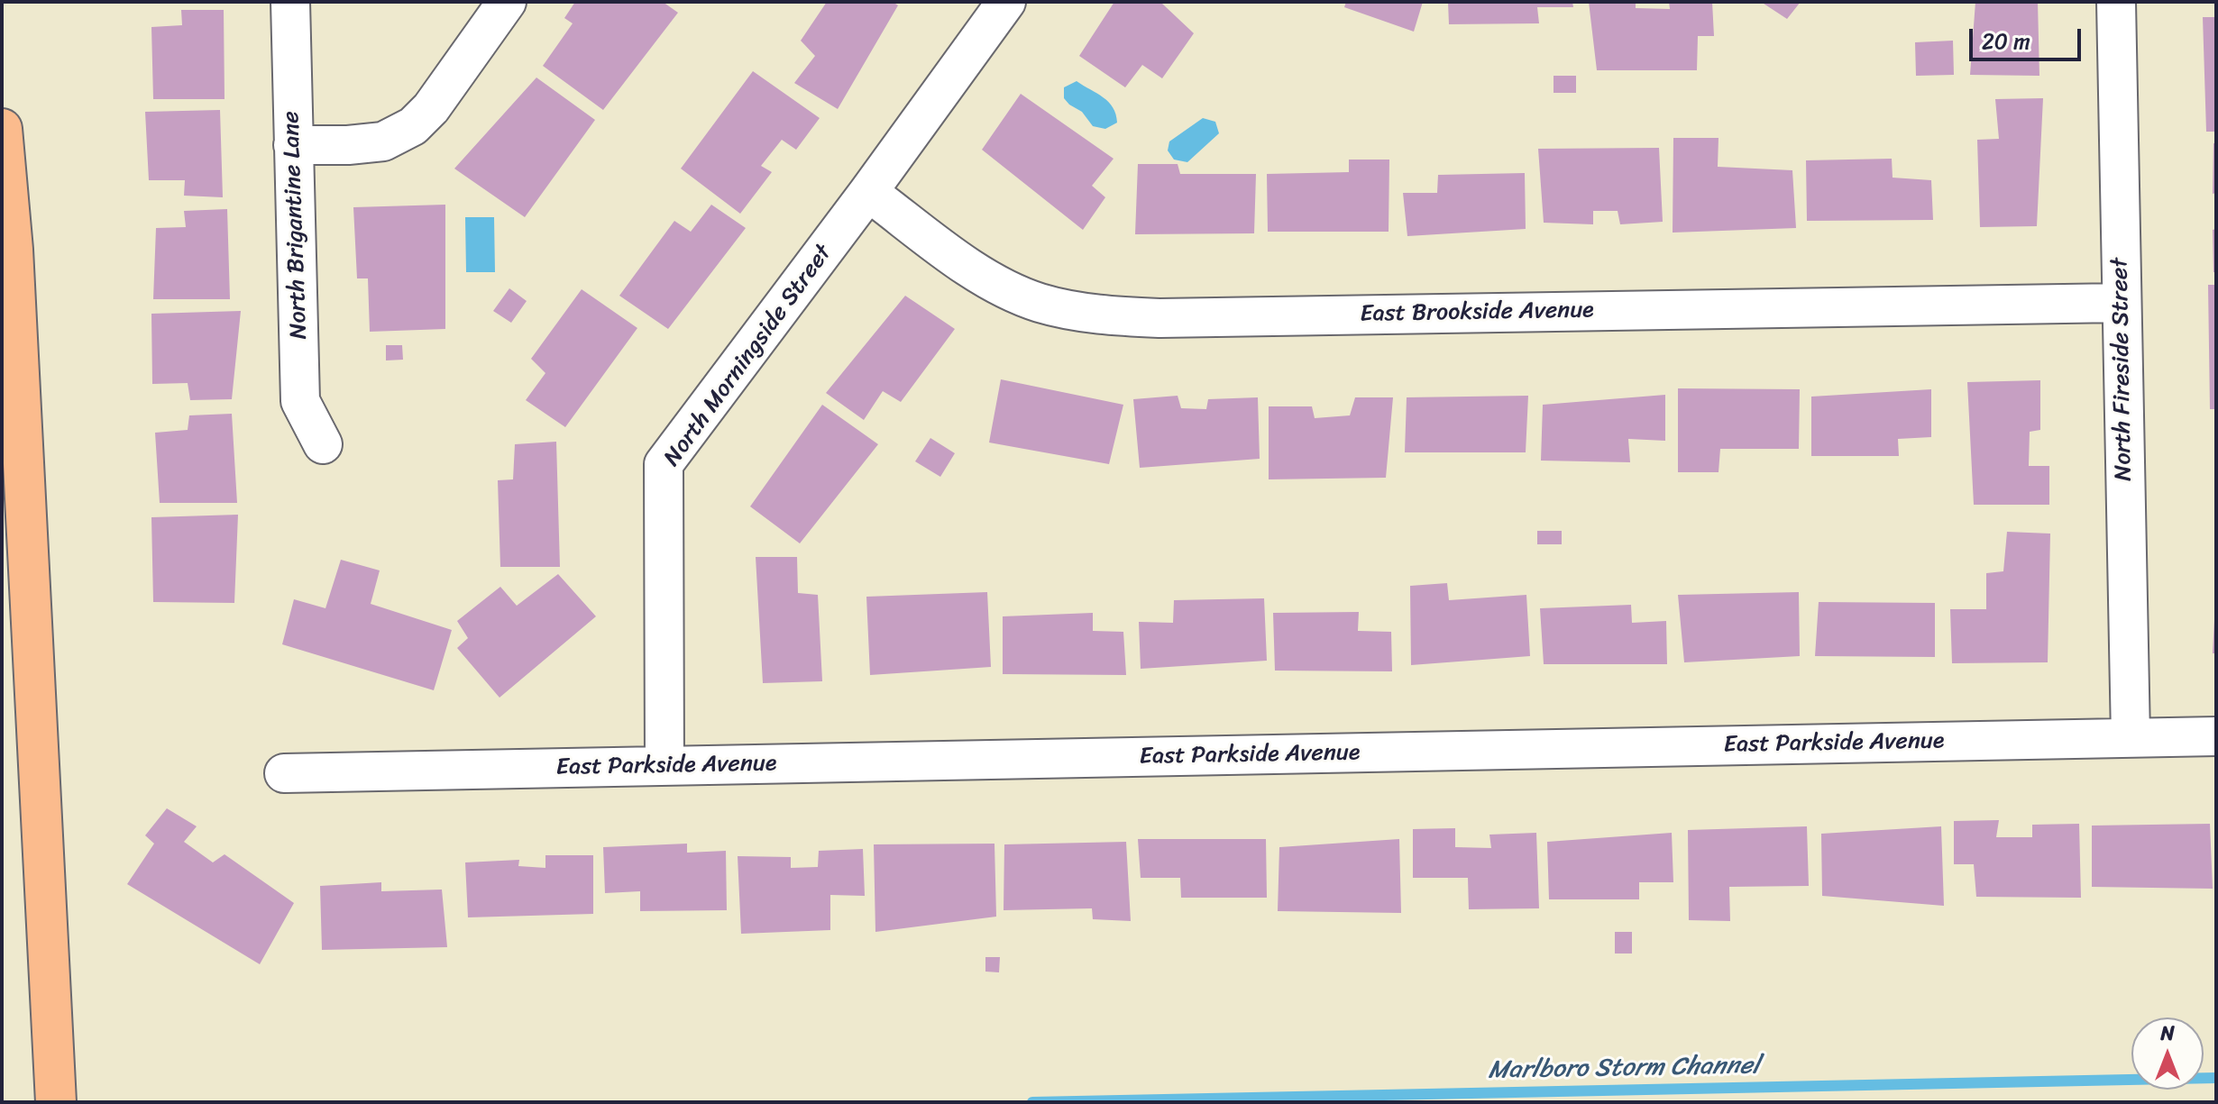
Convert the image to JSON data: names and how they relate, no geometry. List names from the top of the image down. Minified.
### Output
{"streets":{"street":["North Brigantine Lane","East Brookside Avenue","North Morningside Street","North Fireside Street","East Parkside Avenue"]},"crossings":[["East Brookside Avenue","North Morningside Street"],["East Brookside Avenue","North Fireside Street"],["North Morningside Street","East Parkside Avenue"],["North Fireside Street","East Parkside Avenue"]],"water":["Marlboro Storm Channel"],"scale_bar":"20 m","north":"top"}
